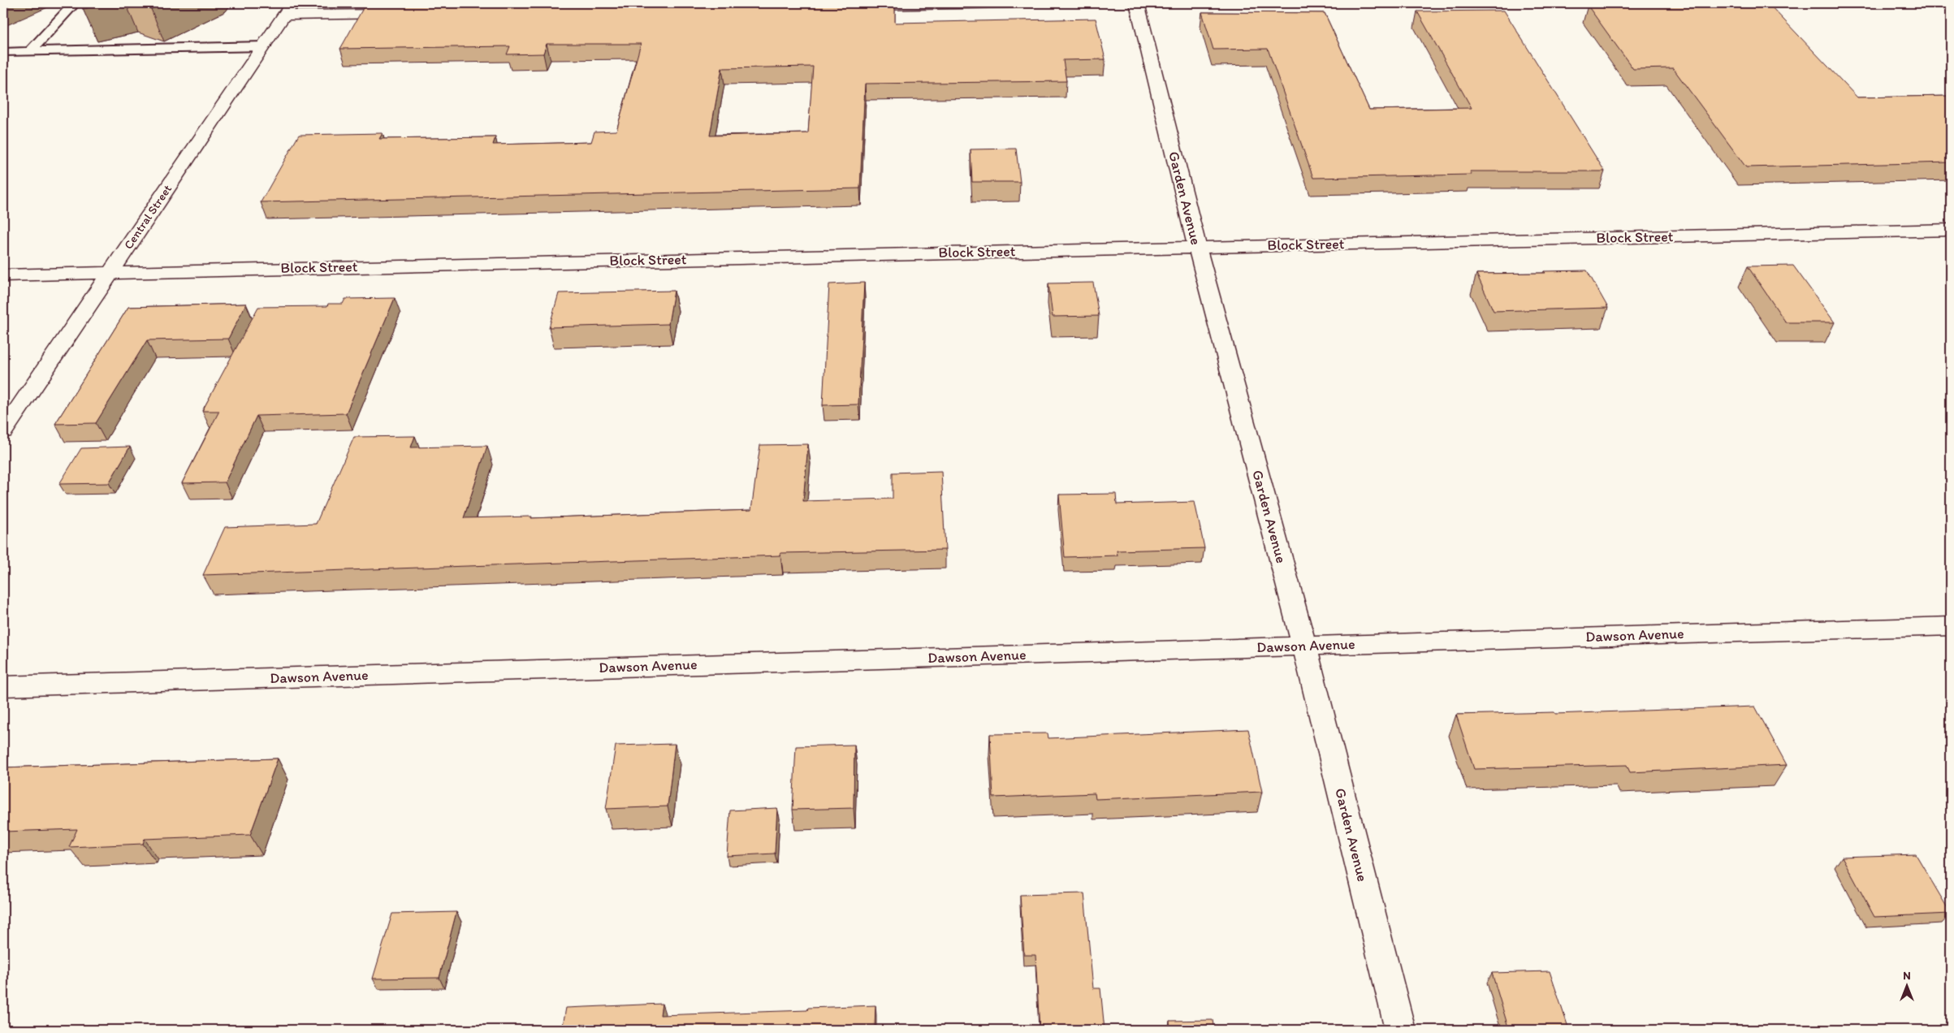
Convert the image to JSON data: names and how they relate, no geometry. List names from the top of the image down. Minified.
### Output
{"streets":{"street":["Garden Avenue","Central Street","Block Street","Dawson Avenue"]},"crossings":[["Garden Avenue","Block Street"],["Garden Avenue","Dawson Avenue"],["Central Street","Block Street"]],"north":"top"}
